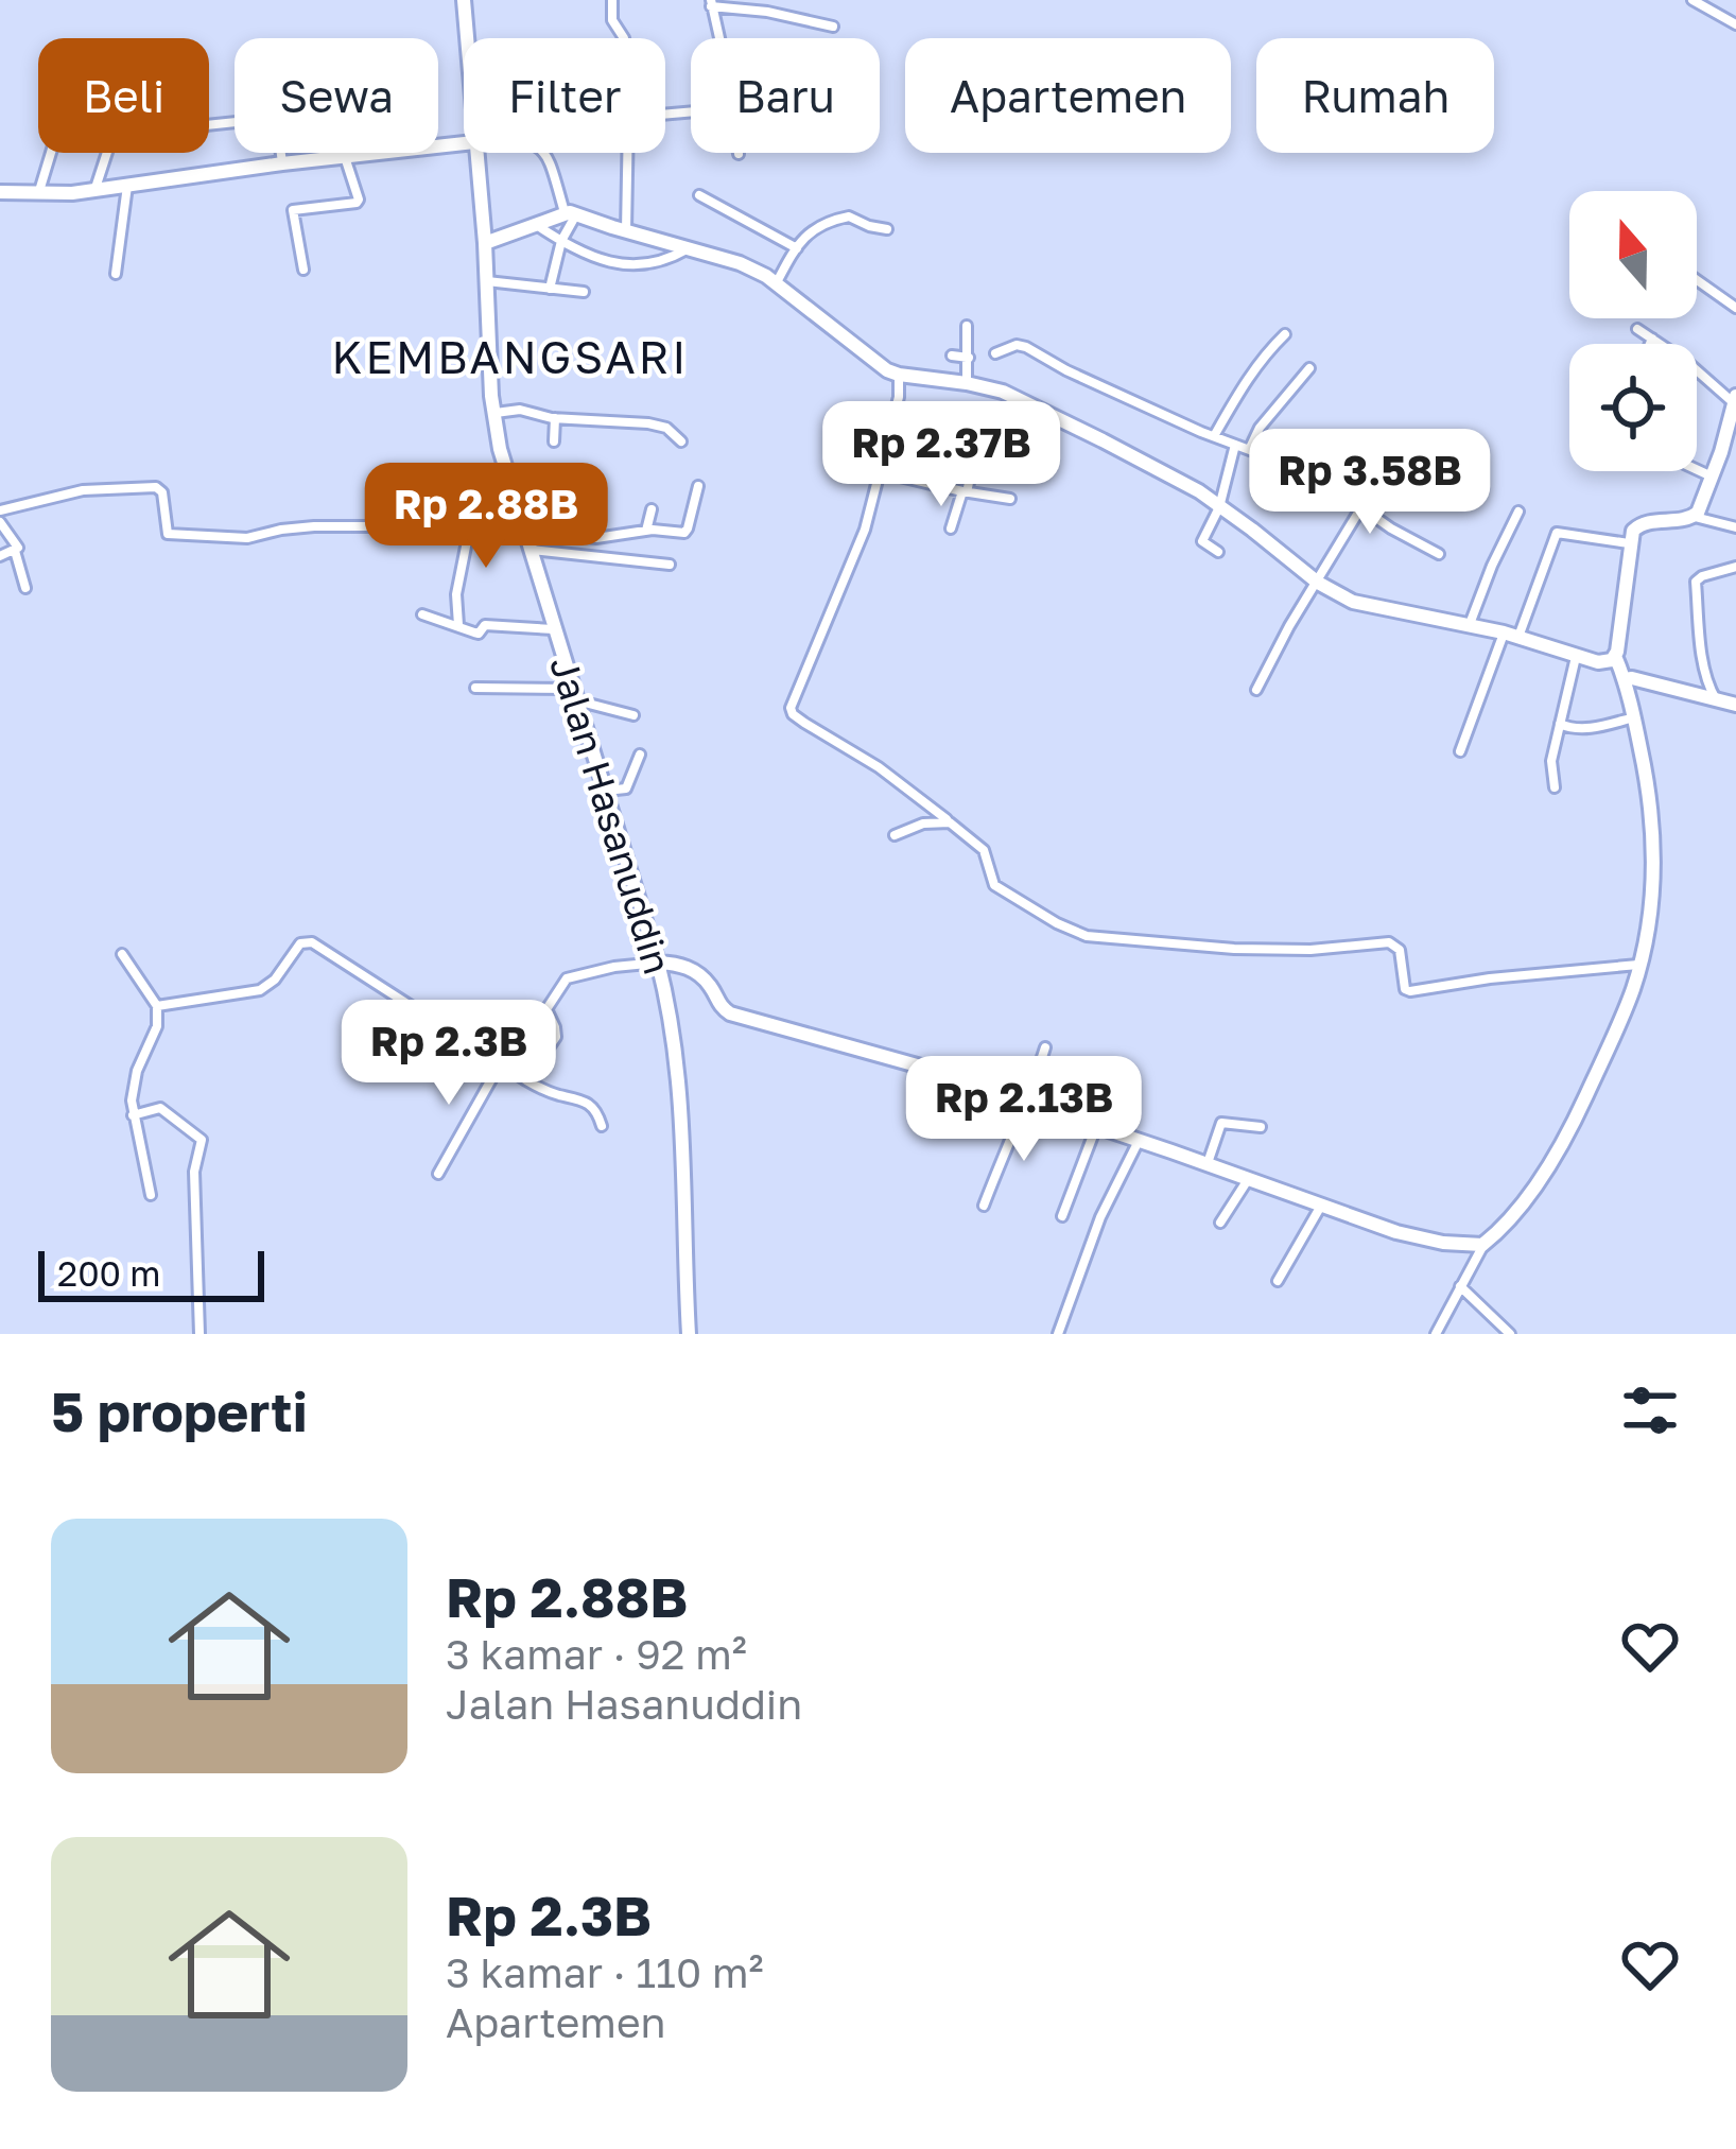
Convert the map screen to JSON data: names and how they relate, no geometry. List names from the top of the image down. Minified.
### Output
{"streets":{"street":["Jalan Hasanuddin"]},"districts":["KEMBANGSARI"],"scale_bar":"200 m","north":"top","page":{"chip":["Beli","Sewa","Filter","Baru","Apartemen","Rumah"],"price":["Rp 2.37B","Rp 3.58B","Rp 2.88B","Rp 2.3B","Rp 2.13B"],"scale":"200 m","heading":"5 properti","list":[{"name":"Rp 2.88B","note":"3 kamar · 92 m² · Jalan Hasanuddin"},{"name":"Rp 2.3B","note":"3 kamar · 110 m² · Apartemen"}]}}
